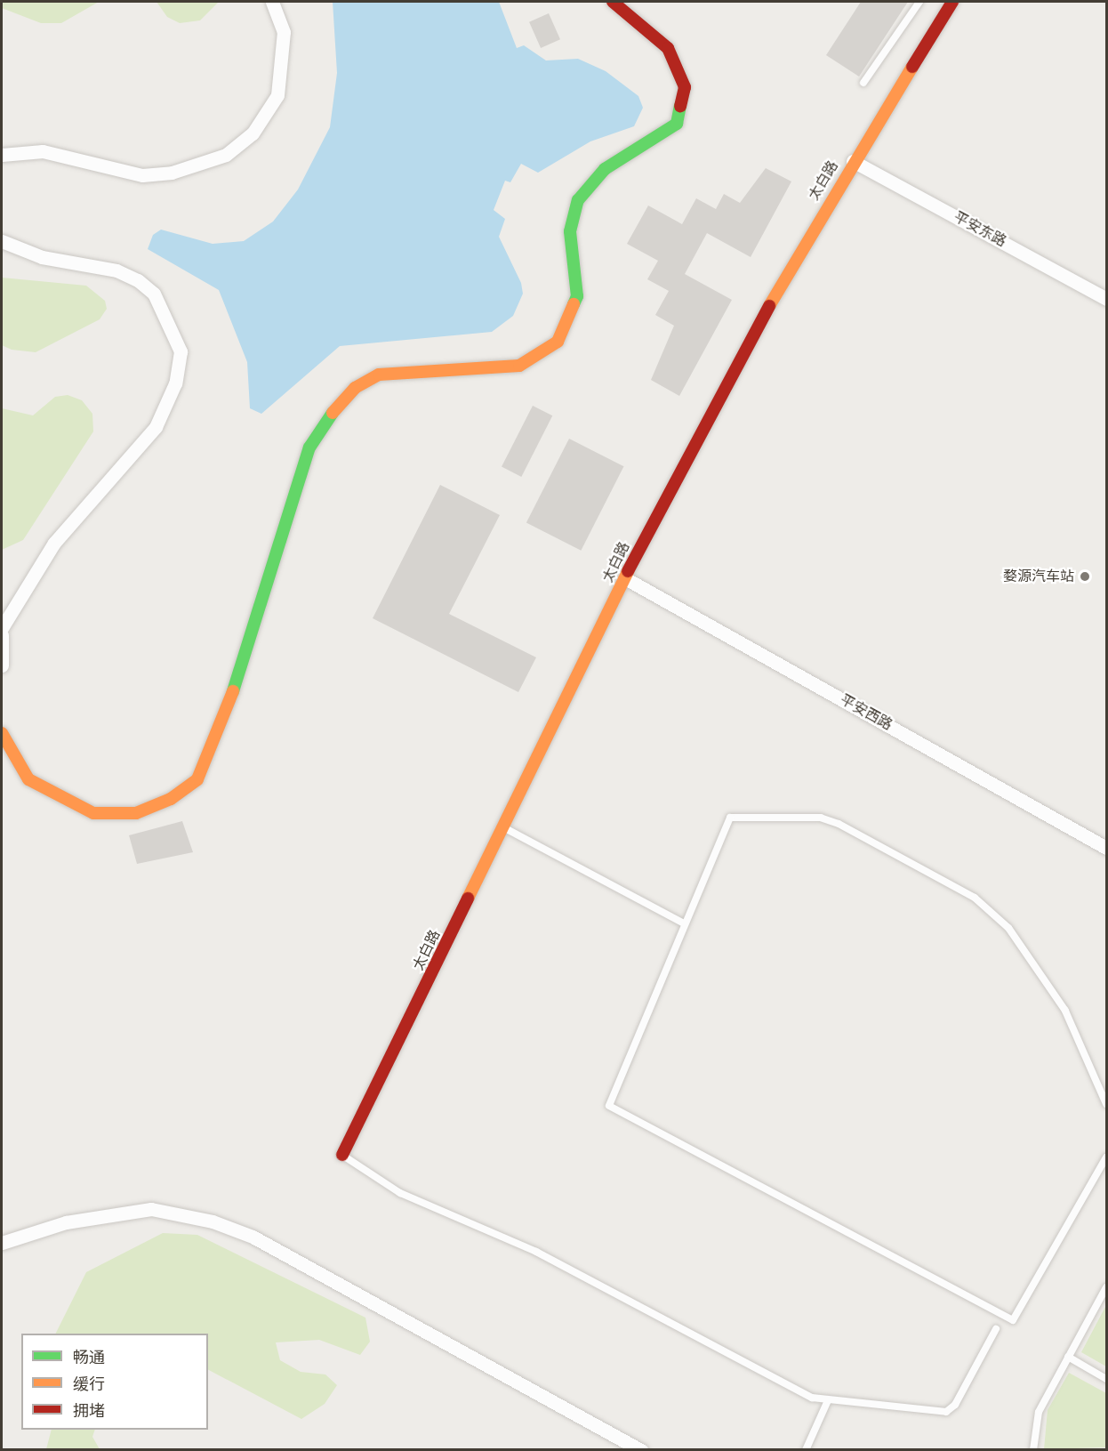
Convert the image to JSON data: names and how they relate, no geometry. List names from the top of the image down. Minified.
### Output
{"streets":{"street":["太白路","平安东路","平安西路"]},"crossings":[["太白路","平安东路"],["太白路","平安西路"]],"places":["婺源汽车站"],"legend":["畅通","缓行","拥堵"]}
